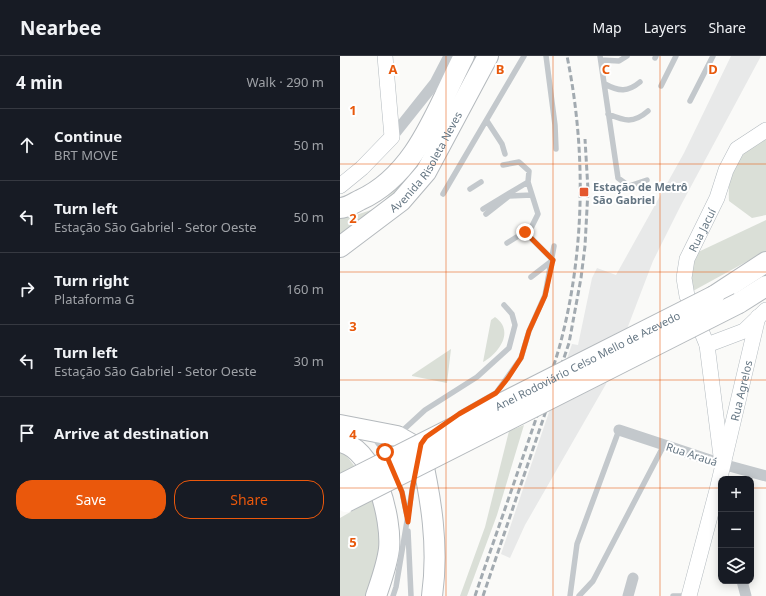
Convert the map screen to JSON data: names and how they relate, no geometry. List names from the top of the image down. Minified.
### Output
{"streets":{"highway":["Avenida Risoleta Neves","Anel Rodoviário Celso Mello de Azevedo"],"street":["Rua Jacuí","Rua Agrelos","Rua Arauá"]},"crossings":[["Rua Jacuí","Rua Agrelos"],["Rua Jacuí","Rua Arauá"],["Rua Agrelos","Rua Arauá"]],"places":{"transit":["Estação de Metrô São Gabriel"]},"page":{"header":"Nearbee","nav":["Map","Layers","Share"],"heading":["4 min","Walk · 290 m"],"list":[["Continue","BRT MOVE","50 m"],["Turn left","Estação São Gabriel - Setor Oeste","50 m"],["Turn right","Plataforma G","160 m"],["Turn left","Estação São Gabriel - Setor Oeste","30 m"],"Arrive at destination"],"buttons":["Save","Share"],"map_buttons":["+","−"]},"grid":{"columns":["A","B","C","D"],"rows":["1","2","3","4","5"]}}
